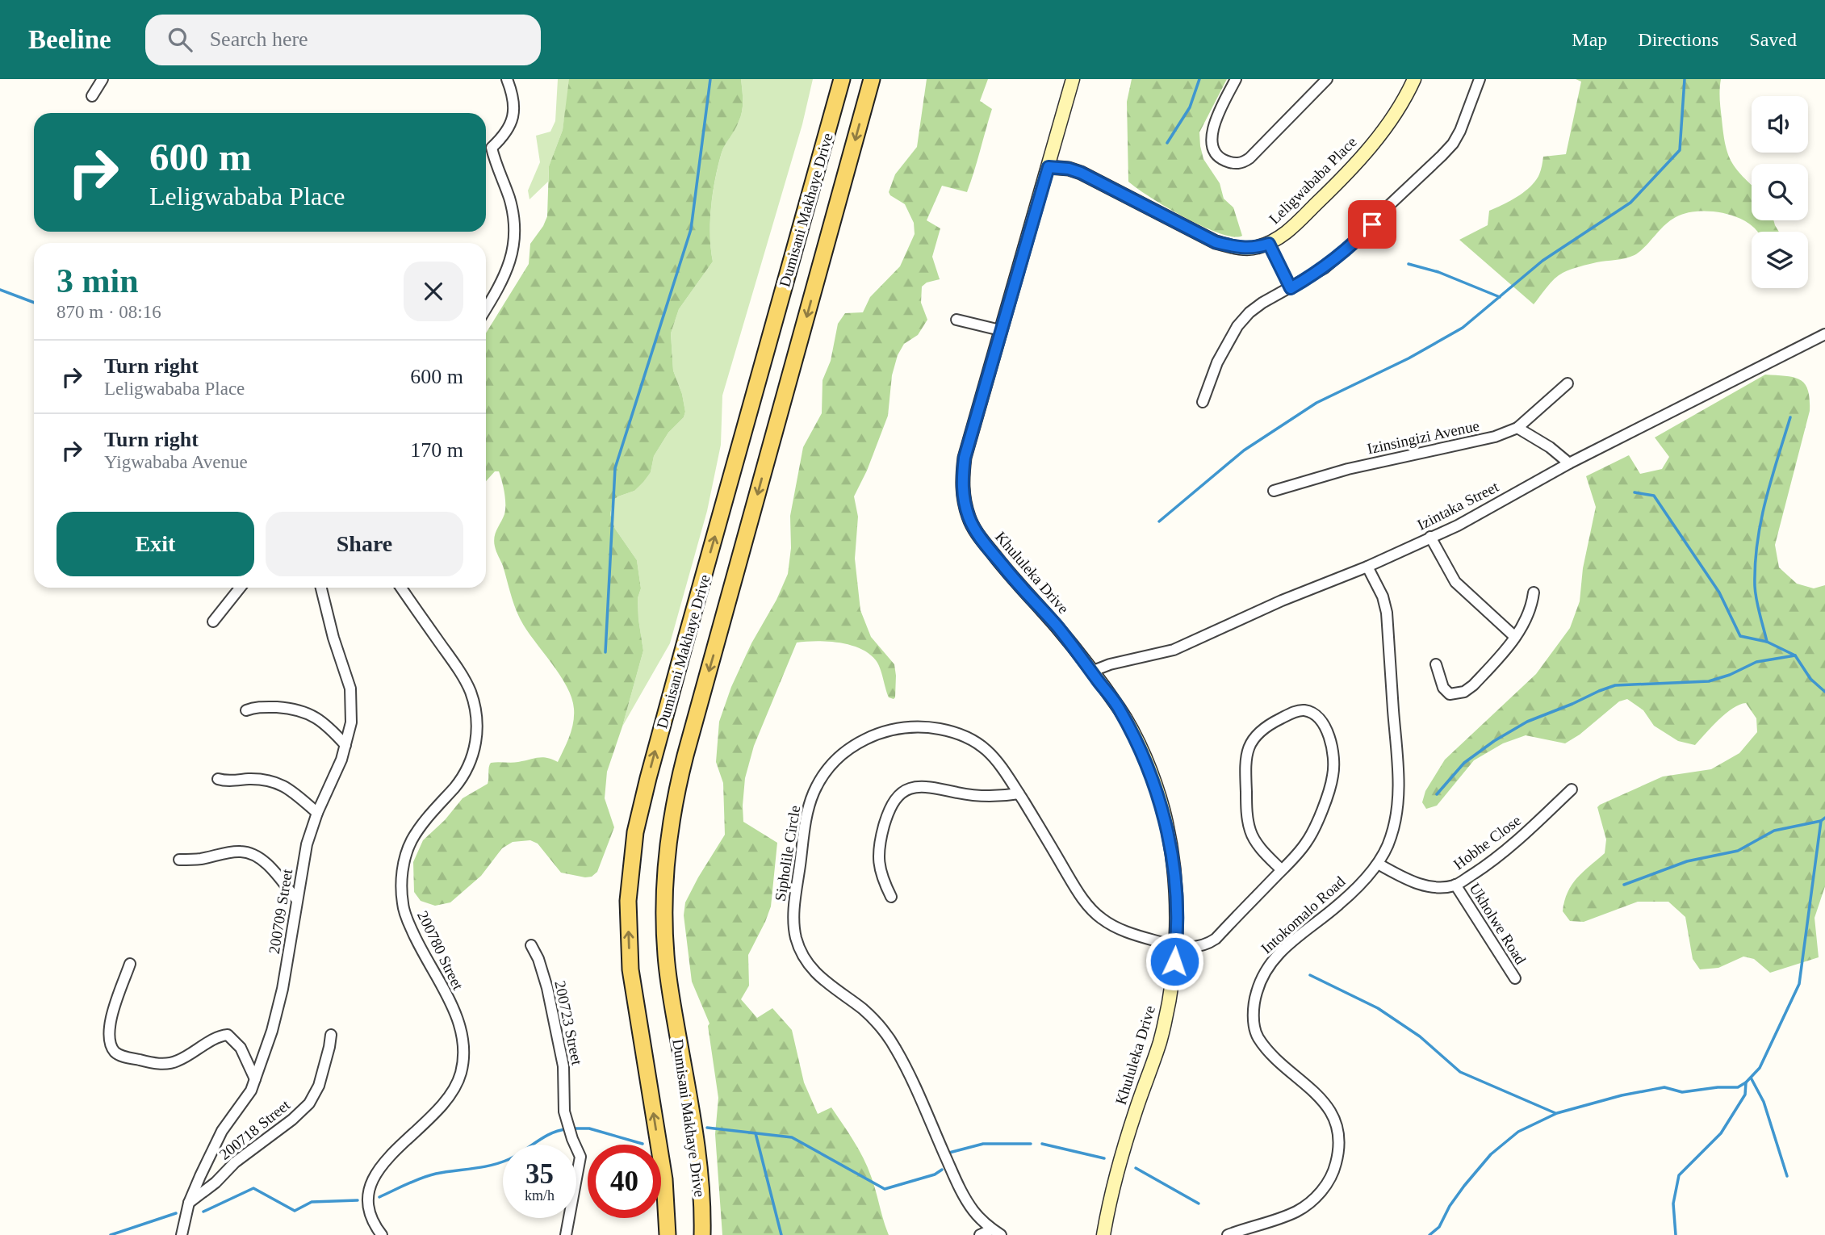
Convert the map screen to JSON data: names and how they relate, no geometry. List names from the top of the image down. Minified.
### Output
{"streets":{"main road":["Dumisani Makhaye Drive"],"street":["Leligwababa Place","Izinsingizi Avenue","Izintaka Street","Khululeka Drive","Hobhe Close","Sipholile Circle","200709 Street","Intokomalo Road","Ukholwe Road","200780 Street","200723 Street","200718 Street"]},"crossings":[["Leligwababa Place","Khululeka Drive"],["Izintaka Street","Khululeka Drive"],["Izintaka Street","Intokomalo Road"],["Khululeka Drive","Sipholile Circle"],["Hobhe Close","Intokomalo Road"],["Hobhe Close","Ukholwe Road"],["200709 Street","200718 Street"]],"page":{"header":"Beeline","search":"Search here","nav":["Map","Directions","Saved"],"turn":["600 m","Leligwababa Place"],"heading":["3 min","870 m · 08:16"],"list":[{"name":"Turn right","note":"Leligwababa Place","value":"600 m"},{"name":"Turn right","note":"Yigwababa Avenue","value":"170 m"}],"buttons":["Exit","Share"],"speed":"35 km/h","limit":"40"}}
